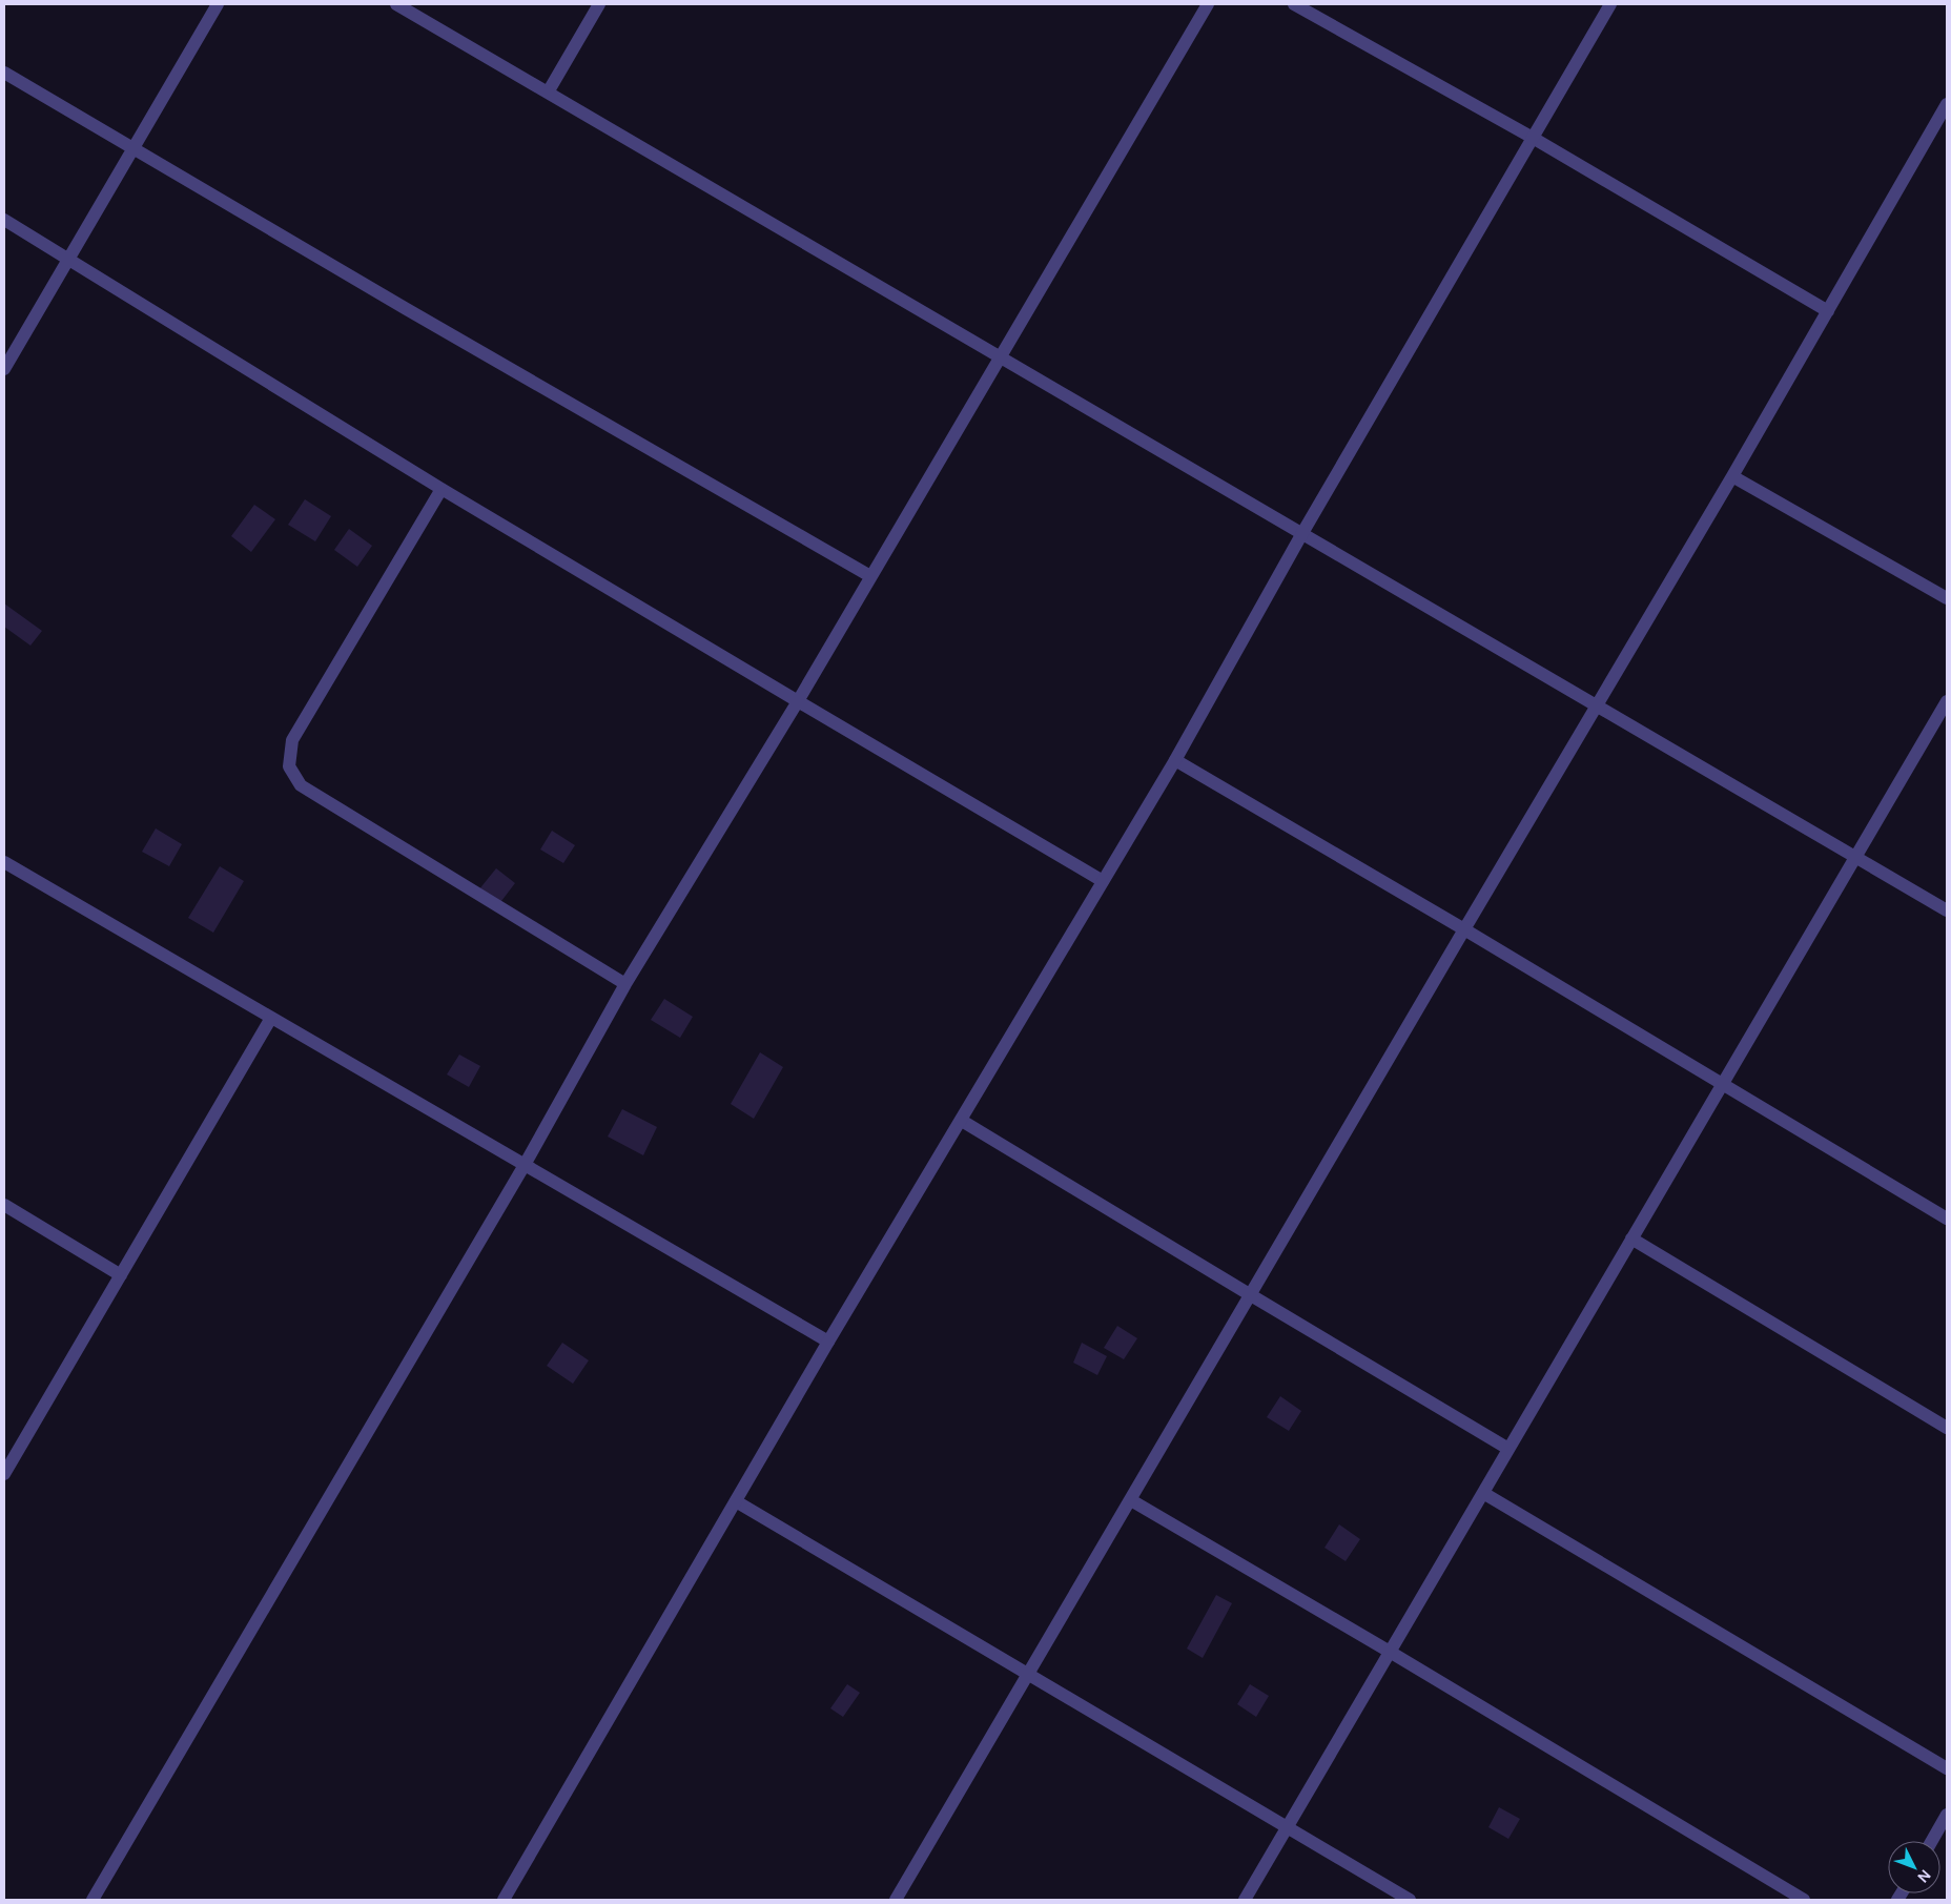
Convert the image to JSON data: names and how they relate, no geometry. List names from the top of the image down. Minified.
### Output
{"north":"bottom right"}
